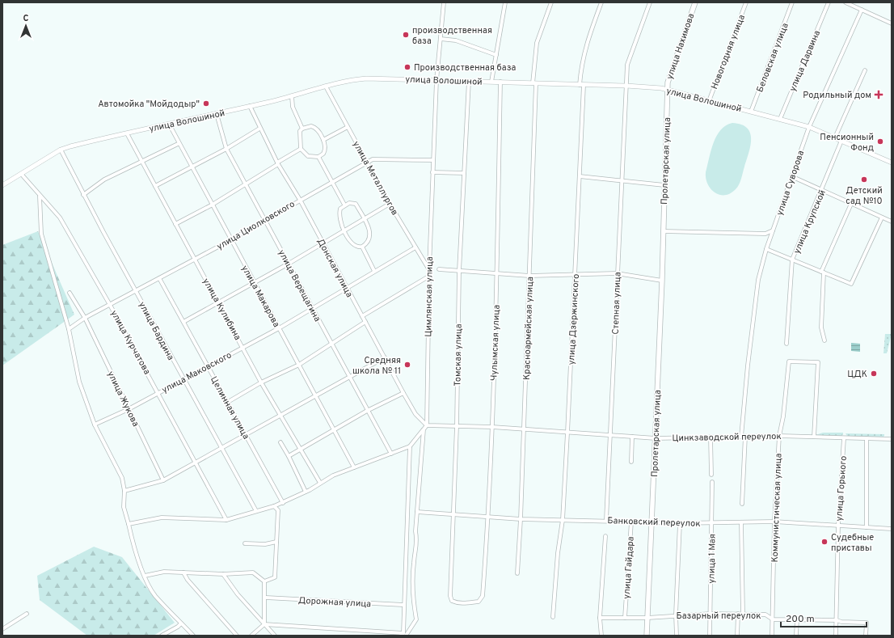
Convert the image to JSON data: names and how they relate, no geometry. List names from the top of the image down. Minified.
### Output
{"streets":{"main road":["улица Нахимова","Пролетарская улица"],"street":["Новогодняя улица","Беловская улица","улица Дарвина","улица Волошиной","улица Металлургов","улица Суворова","улица Крупской","улица Циолковского","Донская улица","улица Верещагина","улица Макарова","Цимлянская улица","Степная улица","улица Кулибина","улица Дзержинского","Красноармейская улица","улица Бардина","улица Курчатова","Чулымская улица","Томская улица","улица Маковского","улица Жукова","Целинная улица","Цинкзаводской переулок","улица Горького","Коммунистическая улица","Банковский переулок","улица 1 Мая","улица Гайдара","Дорожная улица","Базарный переулок"]},"crossings":[["улица Нахимова","улица Волошиной"],["улица Нахимова","Пролетарская улица"],["Новогодняя улица","улица Волошиной"],["Беловская улица","улица Волошиной"],["улица Дарвина","улица Волошиной"],["улица Волошиной","Пролетарская улица"],["улица Волошиной","улица Металлургов"],["улица Волошиной","улица Суворова"],["улица Волошиной","улица Крупской"],["улица Волошиной","Донская улица"],["улица Волошиной","улица Верещагина"],["улица Волошиной","улица Макарова"],["улица Волошиной","Цимлянская улица"],["улица Волошиной","Степная улица"],["улица Волошиной","улица Кулибина"],["улица Волошиной","улица Дзержинского"],["улица Волошиной","Красноармейская улица"],["улица Волошиной","улица Бардина"],["улица Волошиной","улица Курчатова"],["улица Волошиной","Чулымская улица"],["улица Волошиной","Томская улица"],["Пролетарская улица","Цинкзаводской переулок"],["Пролетарская улица","Банковский переулок"],["Пролетарская улица","Базарный переулок"],["улица Металлургов","улица Циолковского"],["улица Металлургов","Цимлянская улица"],["улица Металлургов","улица Маковского"],["улица Суворова","Цинкзаводской переулок"],["улица Циолковского","Донская улица"],["улица Циолковского","улица Верещагина"],["улица Циолковского","улица Макарова"],["улица Циолковского","Цимлянская улица"],["улица Циолковского","улица Кулибина"],["улица Циолковского","улица Бардина"],["улица Циолковского","улица Курчатова"],["улица Циолковского","улица Жукова"],["улица Циолковского","Целинная улица"],["Донская улица","Цимлянская улица"],["Донская улица","улица Маковского"],["Донская улица","Цинкзаводской переулок"],["улица Верещагина","улица Маковского"],["улица Макарова","улица Маковского"],["Цимлянская улица","Цинкзаводской переулок"],["Степная улица","Цинкзаводской переулок"],["Степная улица","Банковский переулок"],["улица Кулибина","улица Маковского"],["улица Дзержинского","Цинкзаводской переулок"],["улица Дзержинского","Банковский переулок"],["Красноармейская улица","Цинкзаводской переулок"],["Красноармейская улица","Банковский переулок"],["улица Бардина","улица Маковского"],["улица Курчатова","улица Маковского"],["Чулымская улица","Томская улица"],["Чулымская улица","Цинкзаводской переулок"],["Чулымская улица","Банковский переулок"],["Томская улица","Цинкзаводской переулок"],["Томская улица","Банковский переулок"],["улица Маковского","улица Жукова"],["улица Маковского","Целинная улица"],["Цинкзаводской переулок","улица Горького"],["Цинкзаводской переулок","Коммунистическая улица"],["улица Горького","Банковский переулок"],["улица Горького","Базарный переулок"],["Коммунистическая улица","Банковский переулок"],["Коммунистическая улица","Базарный переулок"],["Банковский переулок","улица 1 Мая"],["Банковский переулок","улица Гайдара"],["улица 1 Мая","Базарный переулок"],["улица Гайдара","Базарный переулок"]],"places":{"other":["производственная база","Производственная база","Автомойка \"Мойдодыр\"","Пенсионный Фонд","Детский сад №10","Средняя школа № 11","ЦДК","Судебные приставы"],"health":["Родильный дом"]},"scale_bar":"200 m","north":"top"}
